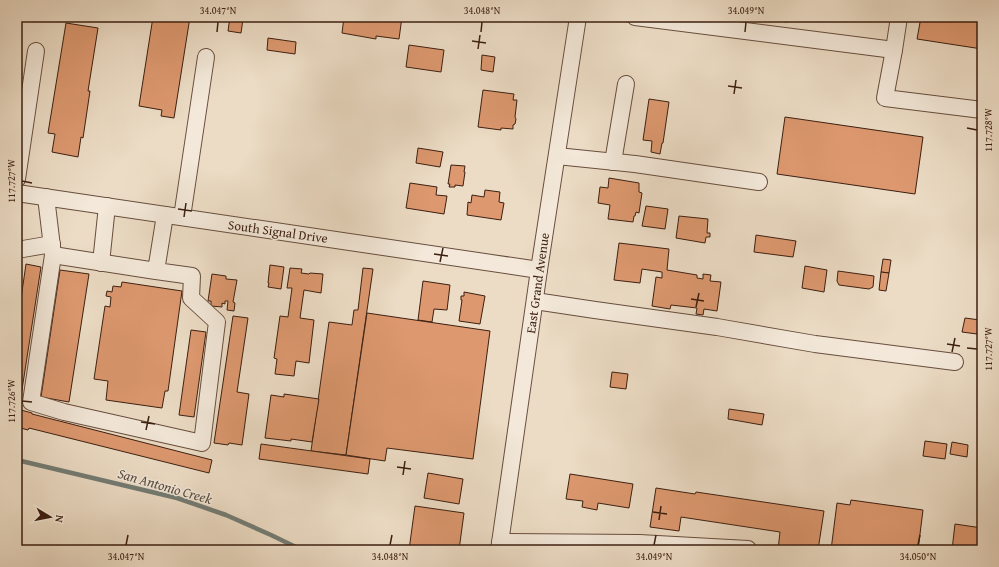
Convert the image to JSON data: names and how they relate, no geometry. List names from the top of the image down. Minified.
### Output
{"streets":{"street":["South Signal Drive","East Grand Avenue"]},"crossings":[["South Signal Drive","East Grand Avenue"]],"water":["San Antonio Creek"],"north":"right","coordinates":["34.047°N","34.048°N","34.049°N","117.728°W","117.727°W","117.726°W","34.050°N"]}
